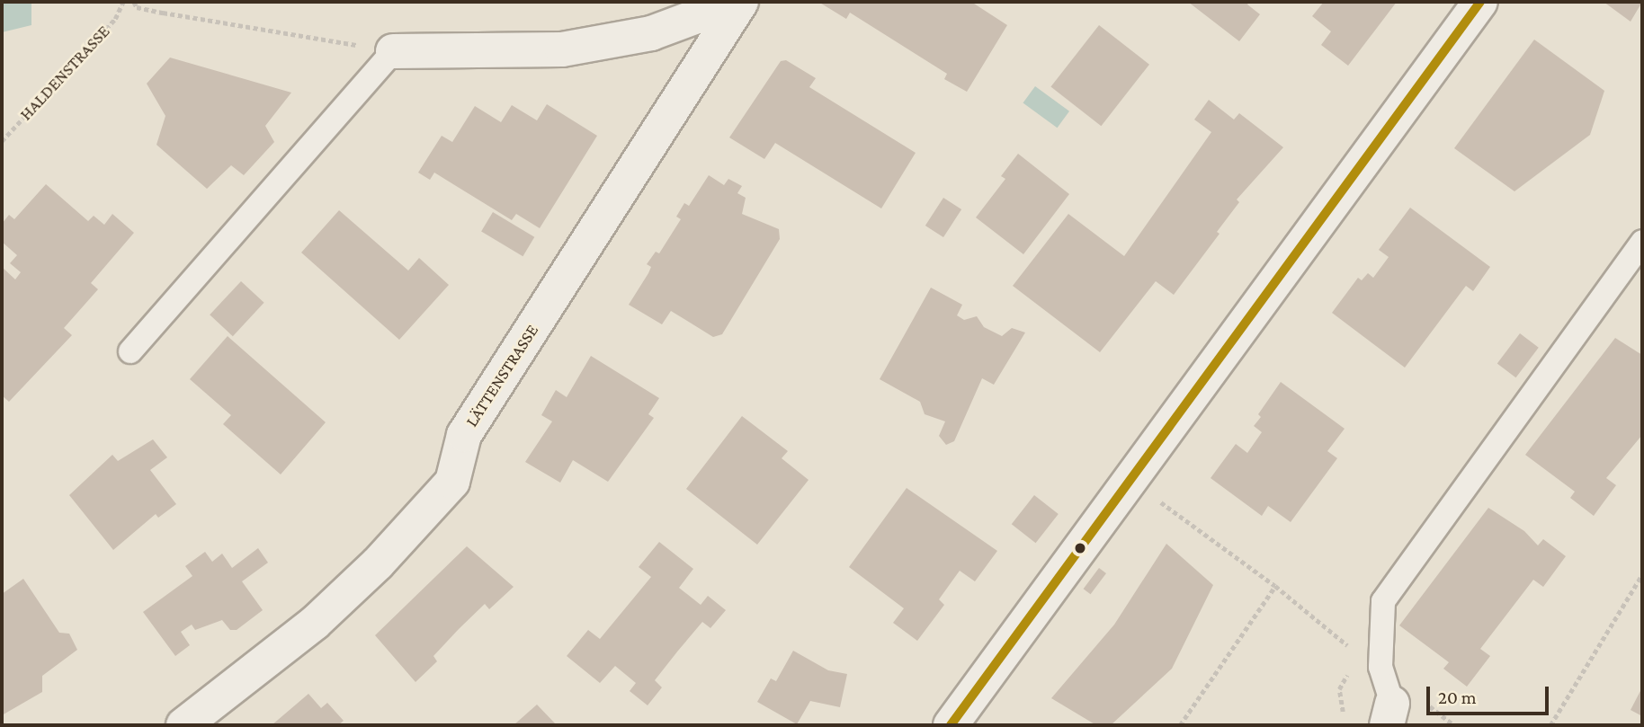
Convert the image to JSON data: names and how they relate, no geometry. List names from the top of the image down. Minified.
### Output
{"streets":{"street":["LÄTTENSTRASSE"],"path":["HALDENSTRASSE"]},"scale_bar":"20 m"}
